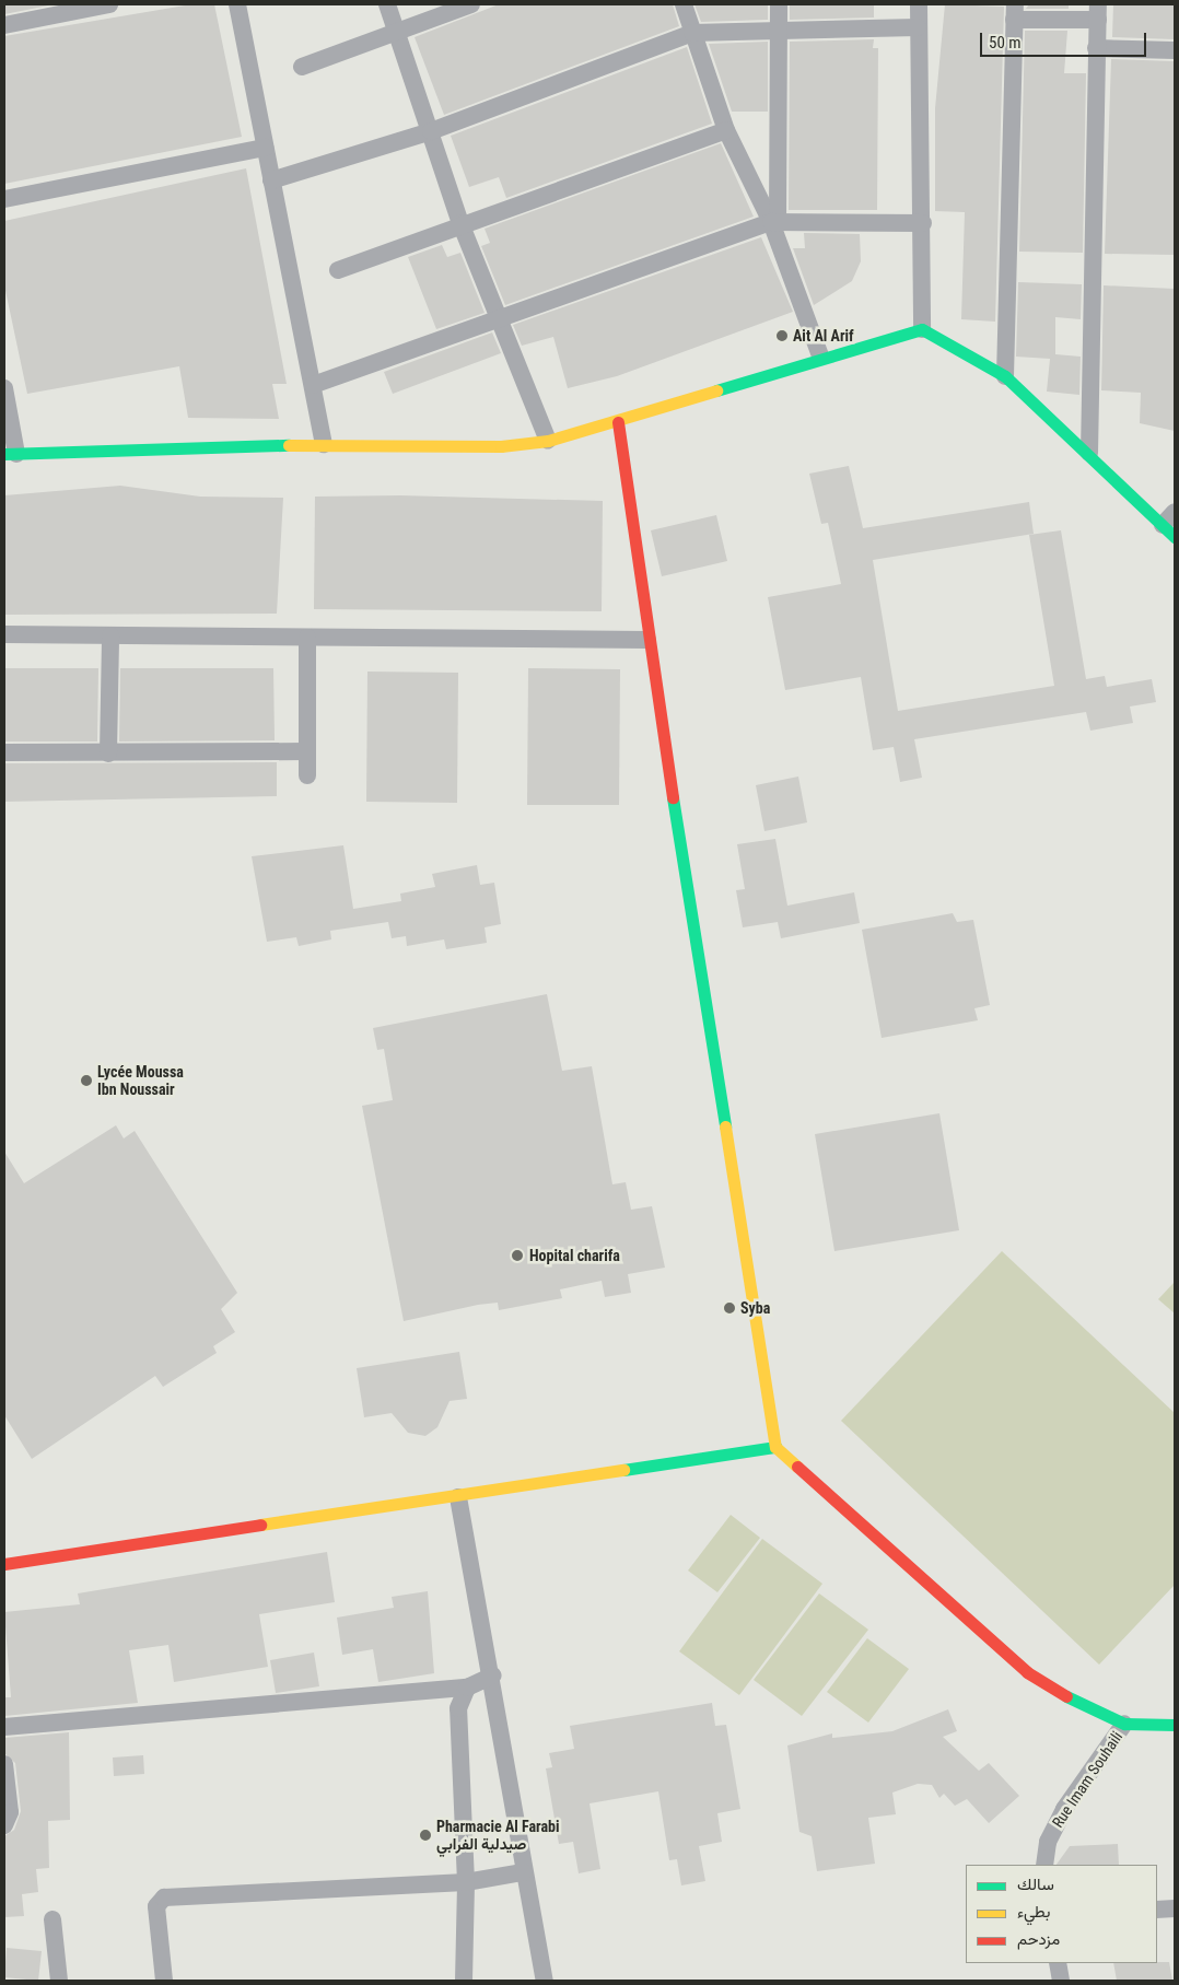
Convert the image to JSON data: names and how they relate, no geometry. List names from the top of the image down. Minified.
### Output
{"streets":{"street":["Rue Imam Souhaili"]},"places":["Ait Al Arif","Lycée Moussa Ibn Noussair","Hopital charifa","Syba","Pharmacie Al Farabi صيدلية الفرابي"],"legend":["سالك","بطيء","مزدحم"],"scale_bar":"50 m"}
